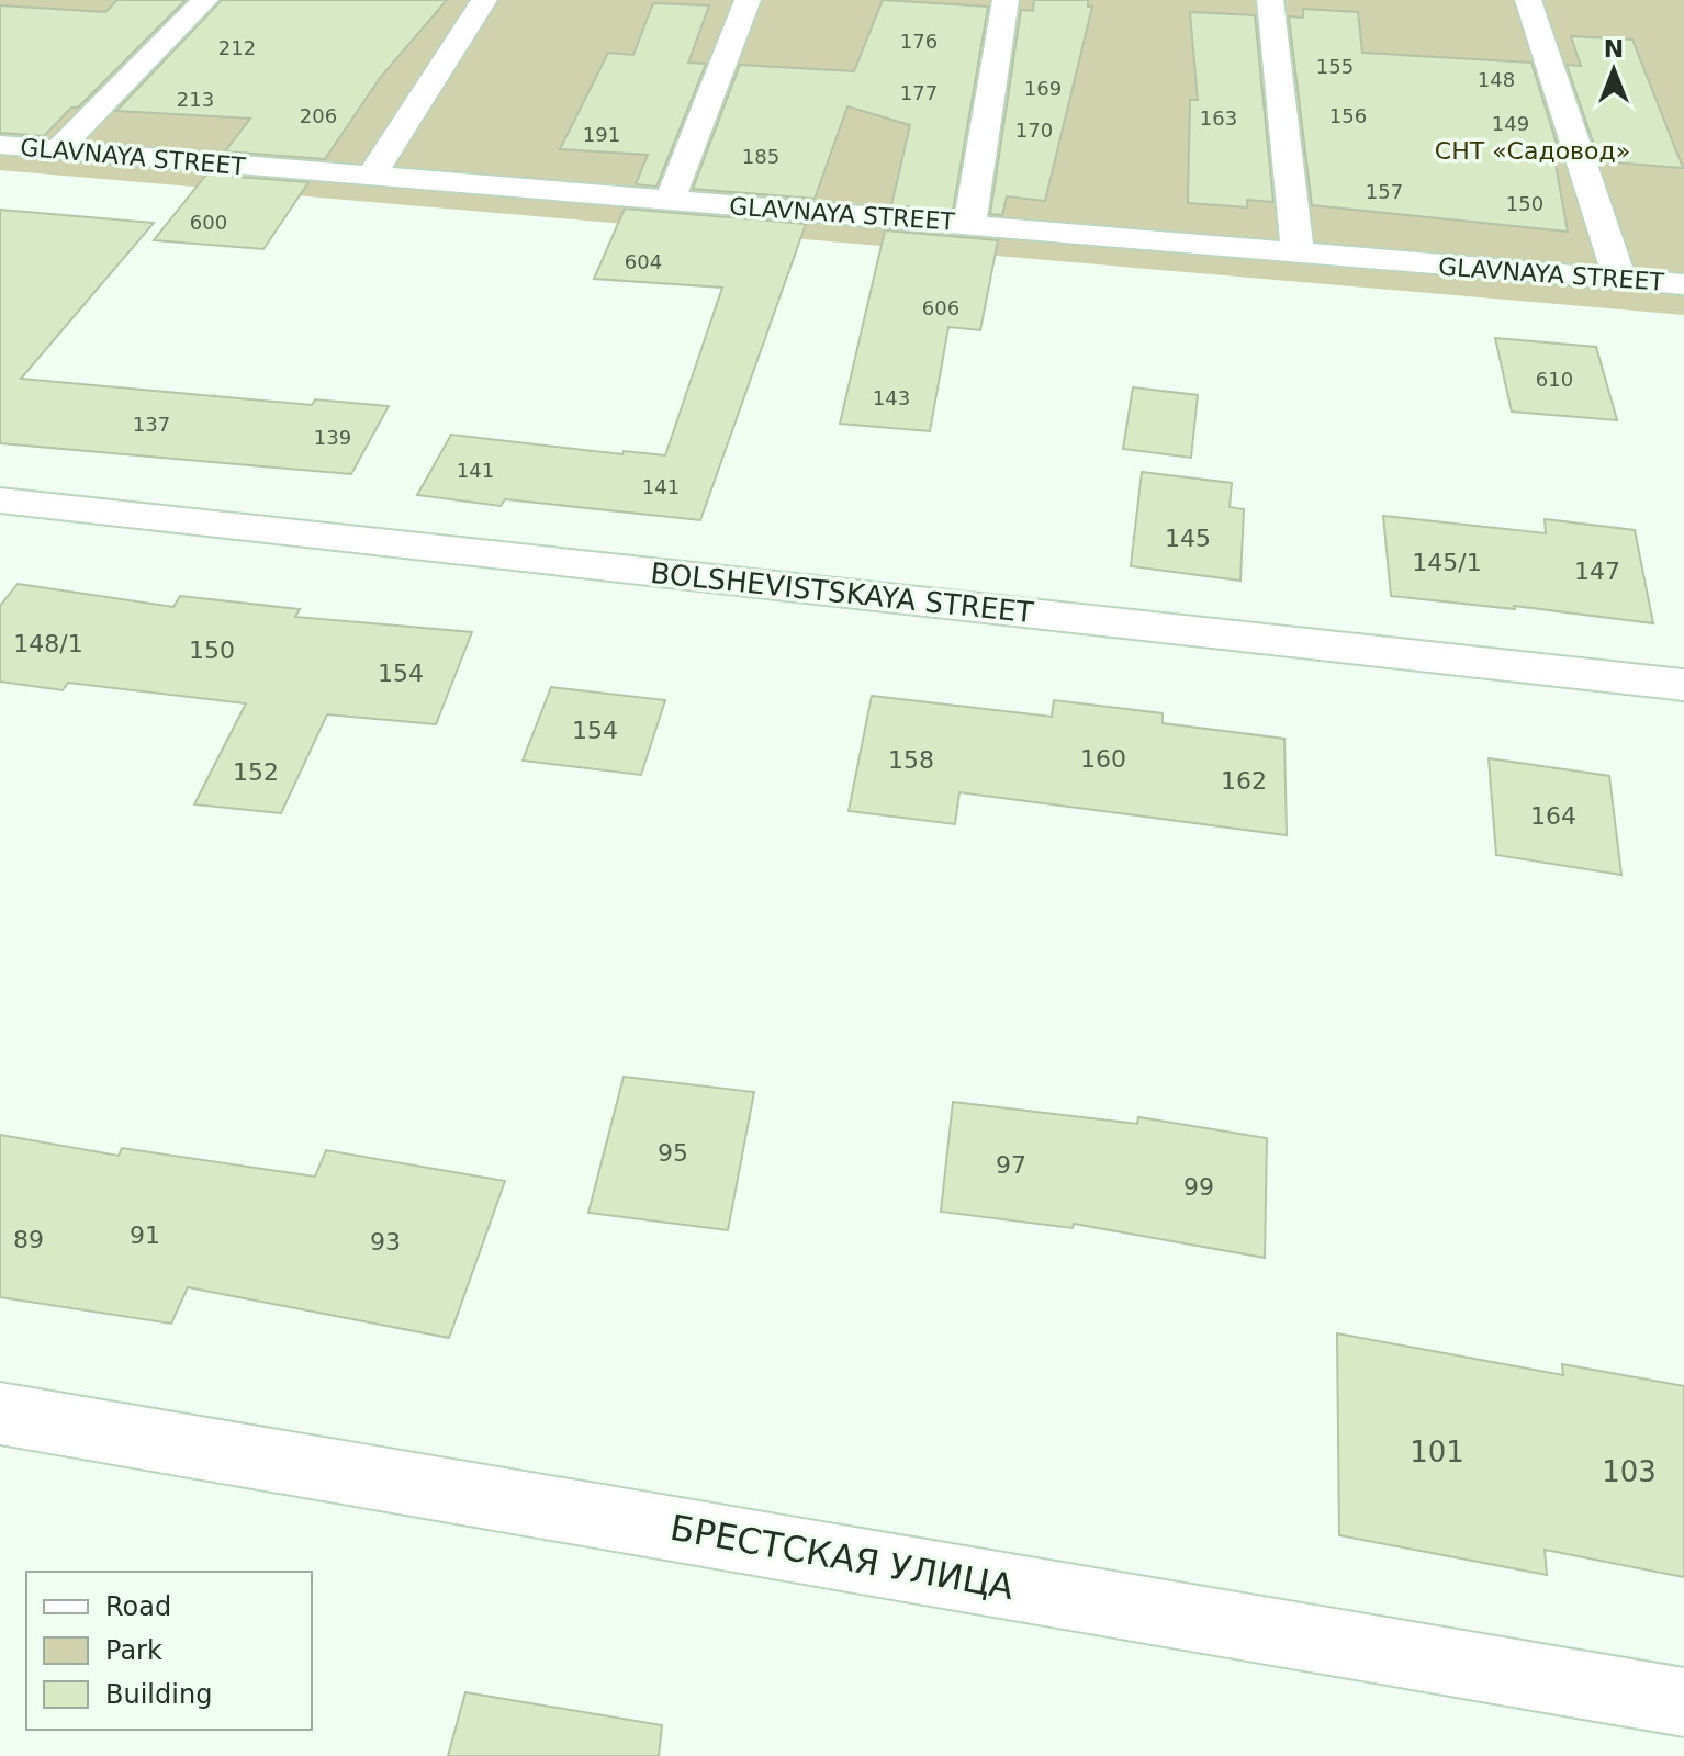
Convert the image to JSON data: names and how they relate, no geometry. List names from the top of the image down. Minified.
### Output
{"streets":{"street":["GLAVNAYA STREET","BOLSHEVISTSKAYA STREET","БРЕСТСКАЯ УЛИЦА"]},"parks":["СНТ «Садовод»"],"house_numbers":["176","212","155","148","169","177","213","206","156","163","149","170","191","185","157","150","600","604","606","610","143","137","139","141","141","145","145/1","147","148/1","150","154","154","160","158","152","162","164","95","97","99","91","89","93","101","103"],"legend":["Road","Park","Building"],"north":"top"}
